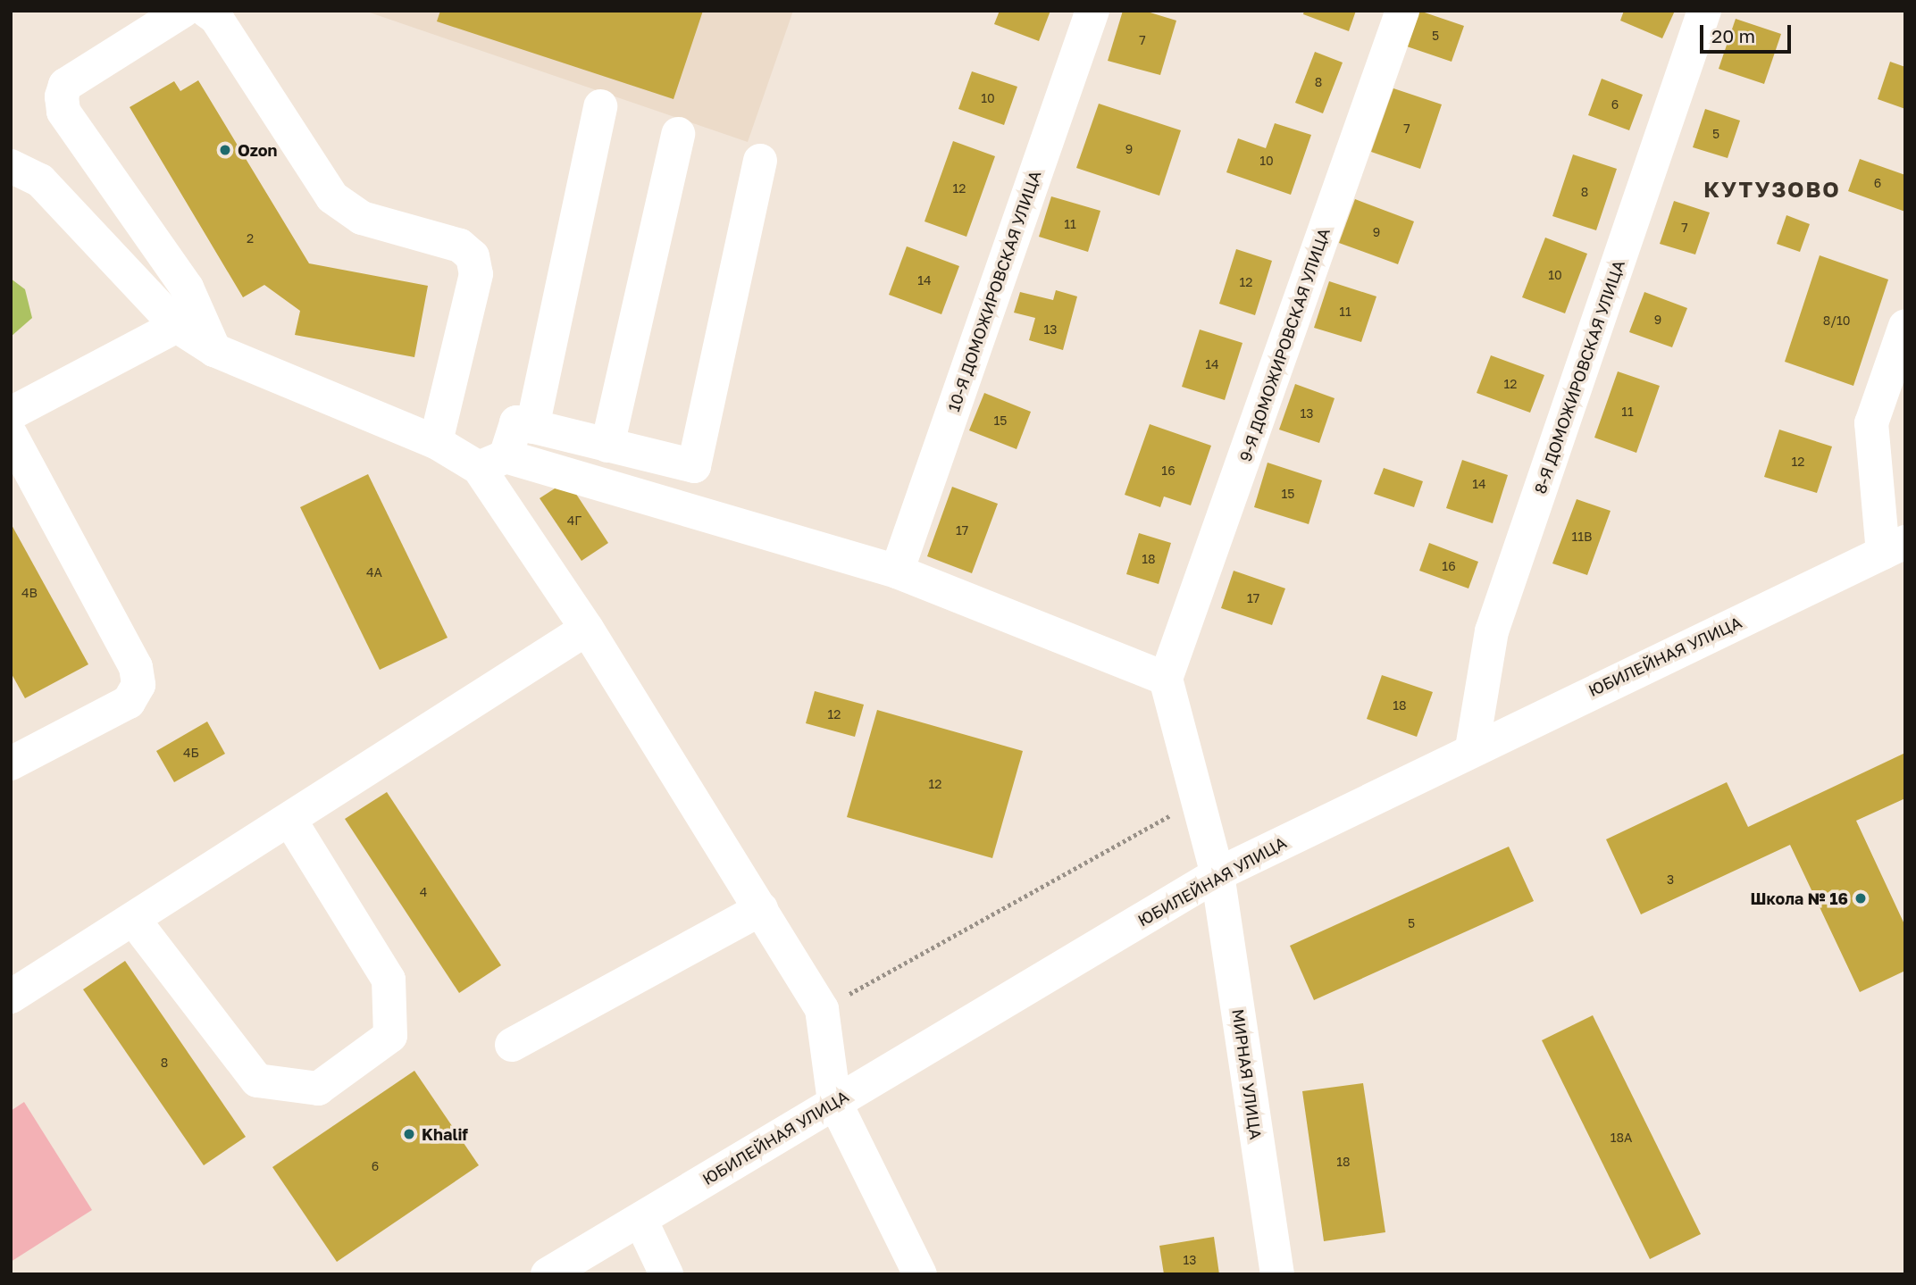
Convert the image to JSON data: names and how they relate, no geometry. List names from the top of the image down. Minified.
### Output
{"streets":{"street":["10-Я ДОМОЖИРОВСКАЯ УЛИЦА","9-Я ДОМОЖИРОВСКАЯ УЛИЦА","8-Я ДОМОЖИРОВСКАЯ УЛИЦА","ЮБИЛЕЙНАЯ УЛИЦА","МИРНАЯ УЛИЦА"]},"crossings":[["9-Я ДОМОЖИРОВСКАЯ УЛИЦА","МИРНАЯ УЛИЦА"],["8-Я ДОМОЖИРОВСКАЯ УЛИЦА","ЮБИЛЕЙНАЯ УЛИЦА"],["ЮБИЛЕЙНАЯ УЛИЦА","МИРНАЯ УЛИЦА"]],"districts":["КУТУЗОВО"],"places":["Ozon","Школа № 16","Khalif"],"house_numbers":["5","7","8","10","6","7","5","9","10","6","12","8","11","7","9","2","10","14","12","11","9","8/10","13","14","12","11","13","15","12","16","14","15","4Г","17","11В","18","16","4А","4В","17","18","12","4Б","12","3","4","5","8","18А","18","6","13"],"scale_bar":"20 m"}
